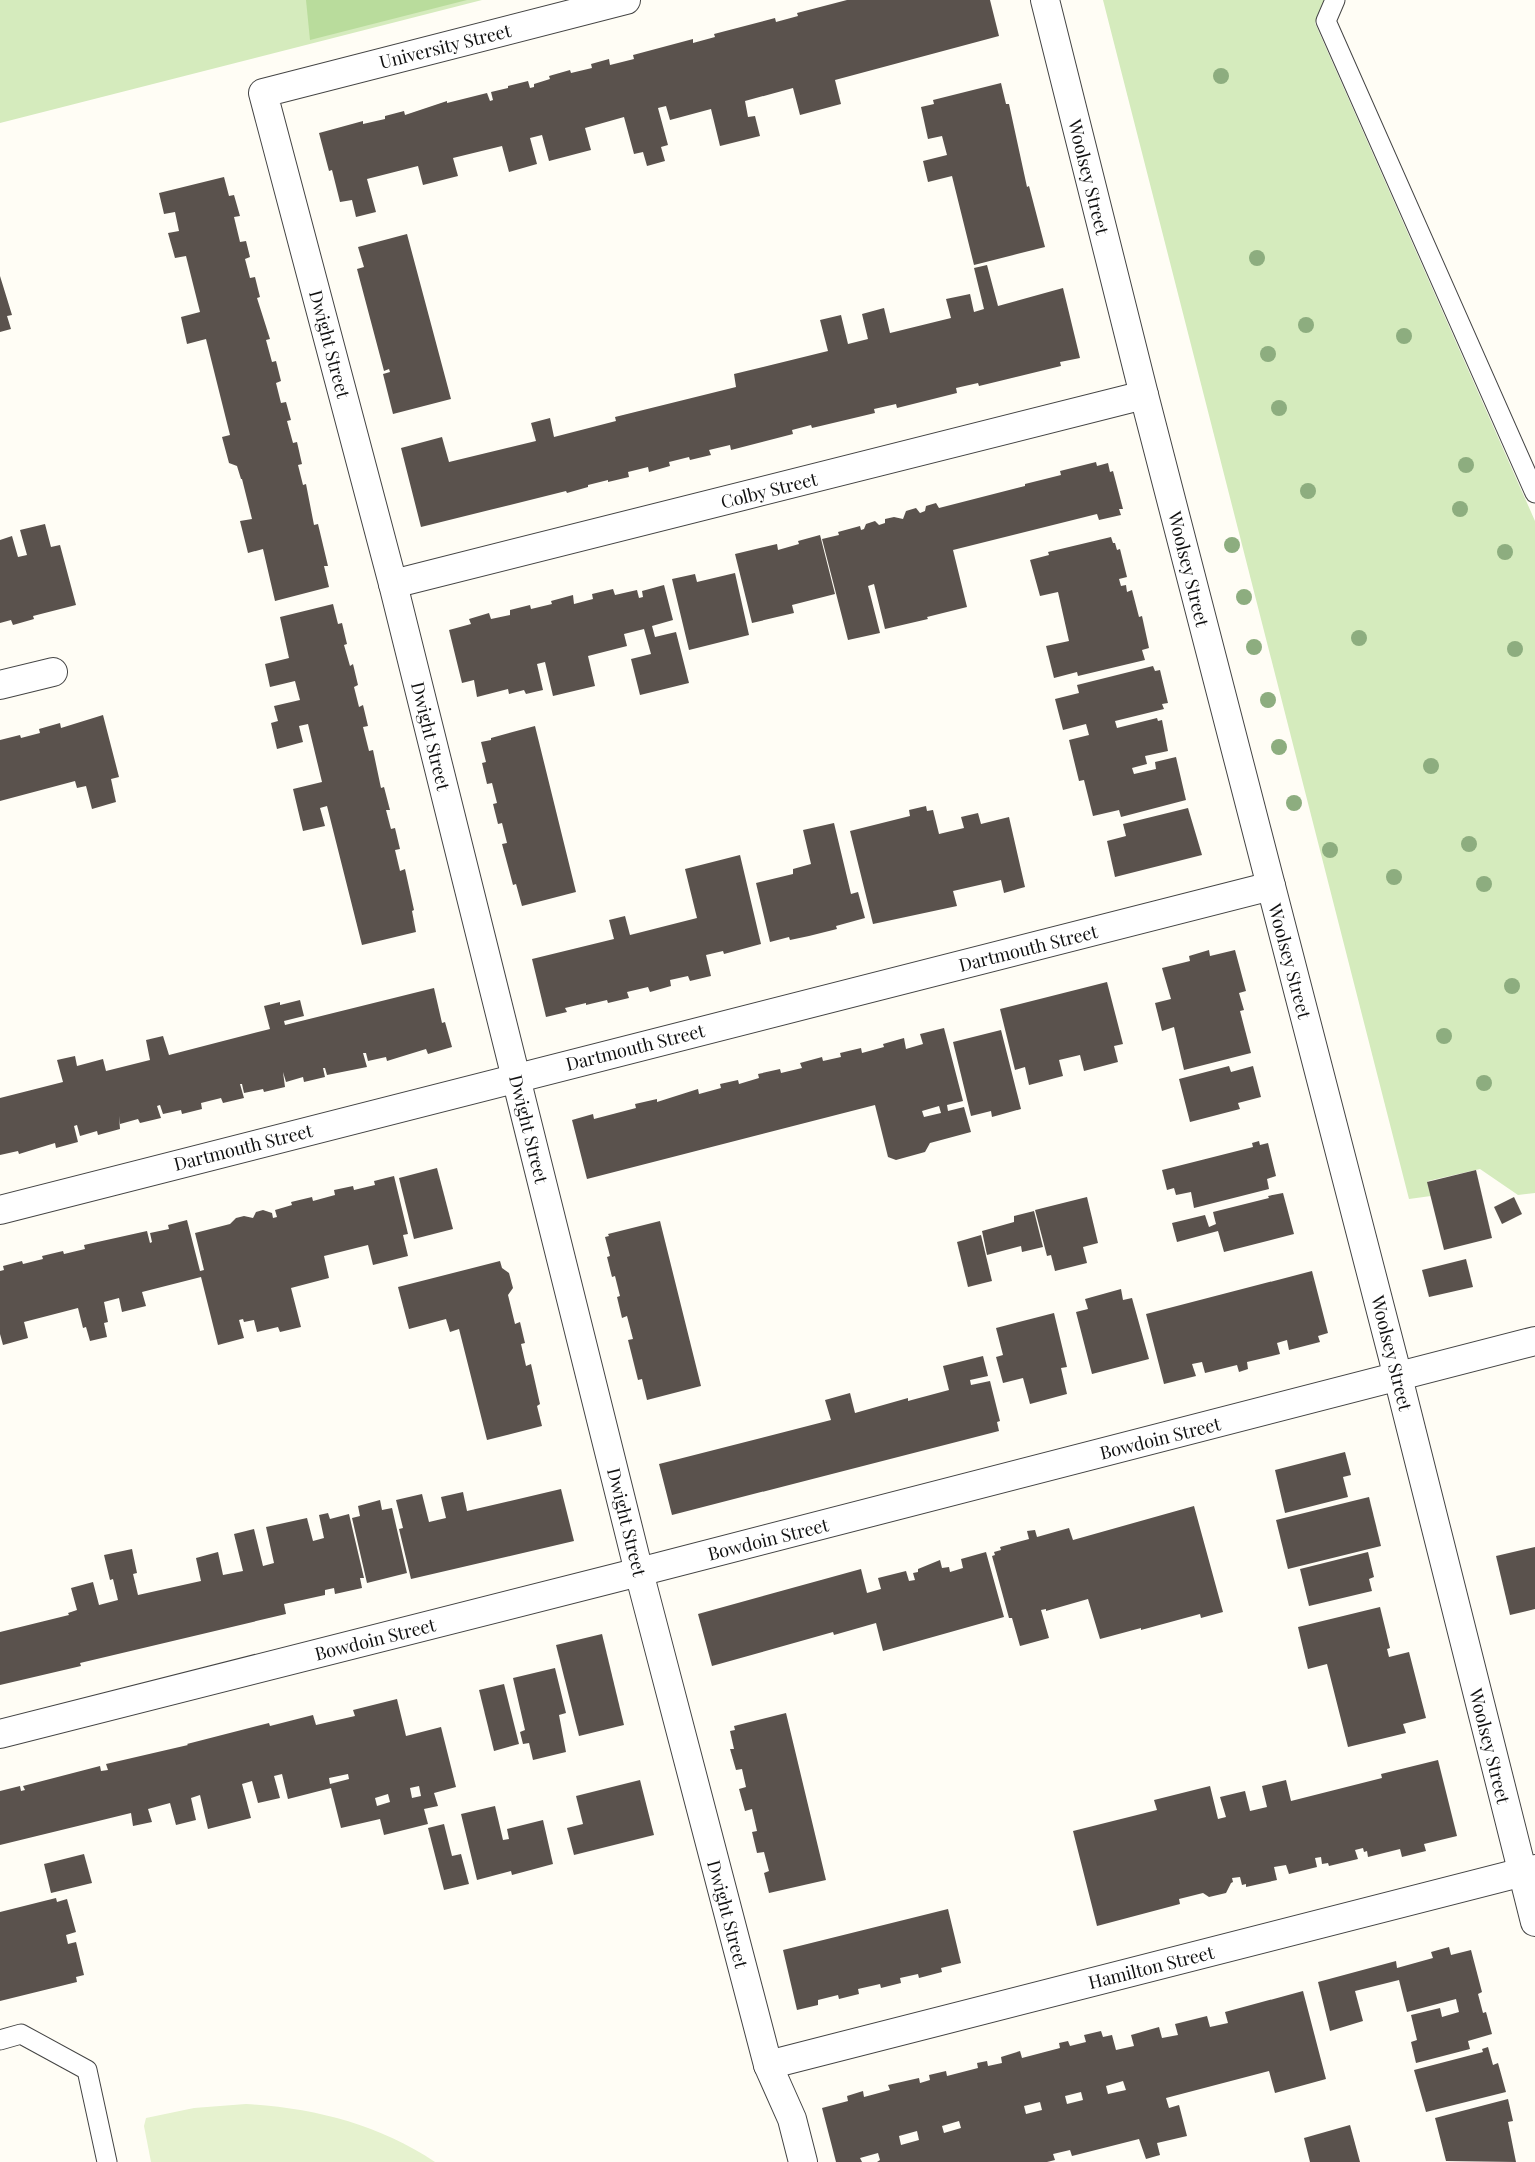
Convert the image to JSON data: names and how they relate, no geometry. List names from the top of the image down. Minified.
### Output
{"streets":{"street":["University Street","Woolsey Street","Dwight Street","Colby Street","Dartmouth Street","Bowdoin Street","Hamilton Street"]},"crossings":[["University Street","Dwight Street"],["Woolsey Street","Colby Street"],["Woolsey Street","Dartmouth Street"],["Woolsey Street","Bowdoin Street"],["Woolsey Street","Hamilton Street"],["Dwight Street","Colby Street"],["Dwight Street","Dartmouth Street"],["Dwight Street","Bowdoin Street"],["Dwight Street","Hamilton Street"]]}
